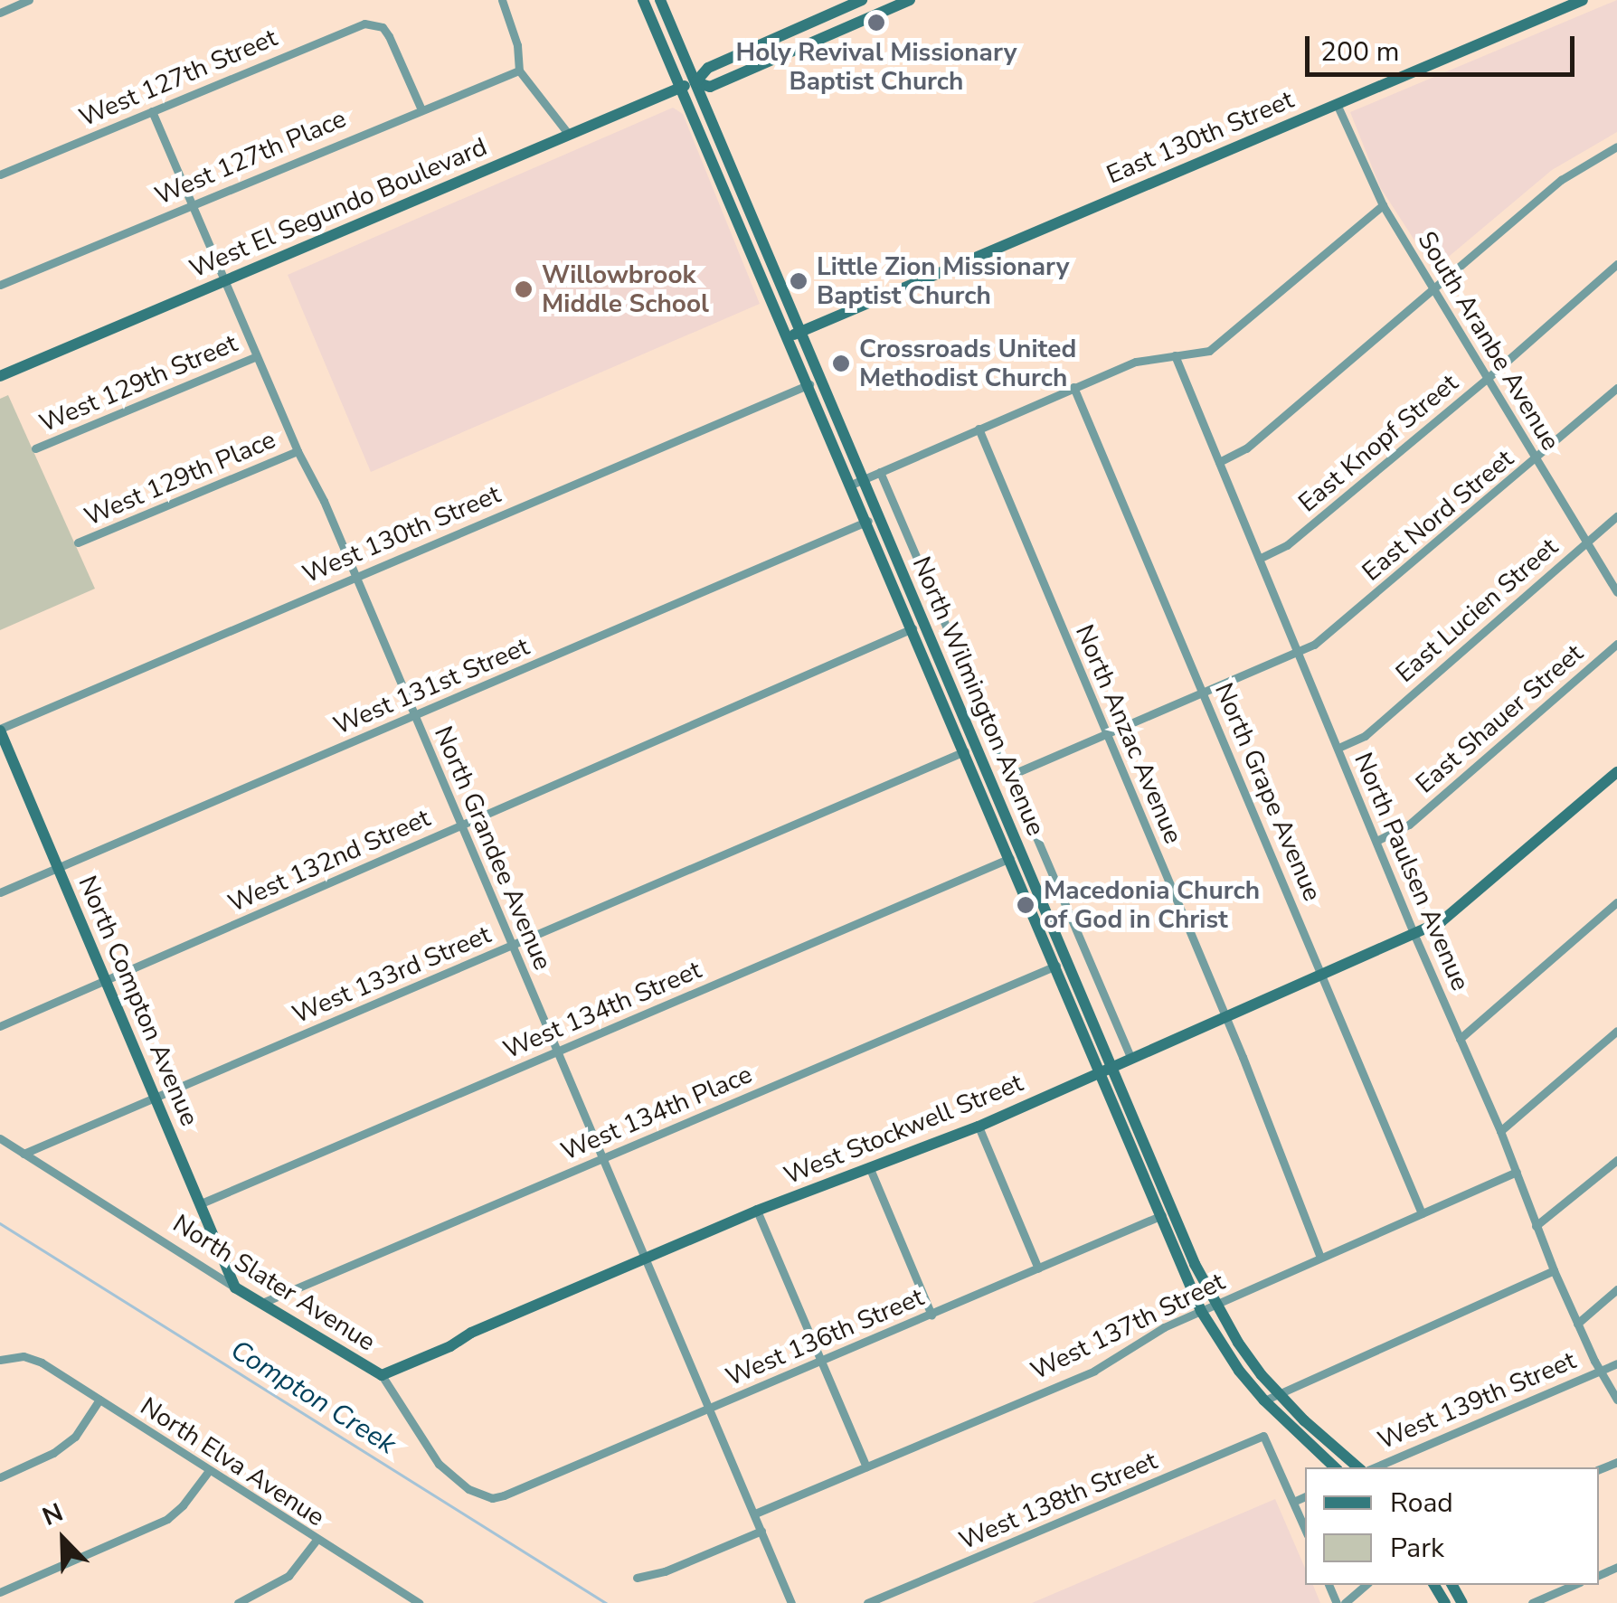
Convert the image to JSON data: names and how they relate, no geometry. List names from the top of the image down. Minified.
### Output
{"streets":{"main road":["East 130th Street","West El Segundo Boulevard","North Wilmington Avenue","North Compton Avenue","West Stockwell Street","North Slater Avenue"],"street":["West 127th Street","West 127th Place","South Aranbe Avenue","West 129th Street","East Knopf Street","West 129th Place","East Nord Street","West 130th Street","East Lucien Street","West 131st Street","East Shauer Street","North Anzac Avenue","North Grape Avenue","North Grandee Avenue","West 132nd Street","North Paulsen Avenue","West 133rd Street","West 134th Street","West 134th Place","West 137th Street","West 136th Street","West 139th Street","North Elva Avenue","West 138th Street"]},"crossings":[["West 127th Street","West 127th Place"],["West 127th Street","North Grandee Avenue"],["East 130th Street","South Aranbe Avenue"],["East 130th Street","North Wilmington Avenue"],["West 127th Place","North Grandee Avenue"],["West El Segundo Boulevard","North Wilmington Avenue"],["West El Segundo Boulevard","North Grandee Avenue"],["South Aranbe Avenue","East Knopf Street"],["South Aranbe Avenue","East Nord Street"],["South Aranbe Avenue","East Lucien Street"],["West 129th Street","North Grandee Avenue"],["East Knopf Street","North Paulsen Avenue"],["West 129th Place","North Grandee Avenue"],["East Nord Street","North Anzac Avenue"],["East Nord Street","North Grape Avenue"],["East Nord Street","North Paulsen Avenue"],["West 130th Street","North Wilmington Avenue"],["West 130th Street","North Grandee Avenue"],["West 130th Street","North Compton Avenue"],["East Lucien Street","North Paulsen Avenue"],["West 131st Street","North Wilmington Avenue"],["West 131st Street","North Grandee Avenue"],["West 131st Street","North Compton Avenue"],["North Wilmington Avenue","West 132nd Street"],["North Wilmington Avenue","West 133rd Street"],["North Wilmington Avenue","West 134th Street"],["North Wilmington Avenue","West 134th Place"],["North Wilmington Avenue","West Stockwell Street"],["North Wilmington Avenue","West 137th Street"],["North Wilmington Avenue","West 136th Street"],["East Shauer Street","North Paulsen Avenue"],["North Anzac Avenue","West Stockwell Street"],["North Anzac Avenue","West 137th Street"],["North Grape Avenue","West Stockwell Street"],["North Grape Avenue","West 137th Street"],["North Grandee Avenue","West 132nd Street"],["North Grandee Avenue","West 133rd Street"],["North Grandee Avenue","West 134th Street"],["North Grandee Avenue","West 134th Place"],["North Grandee Avenue","West Stockwell Street"],["North Grandee Avenue","West 137th Street"],["North Grandee Avenue","West 136th Street"],["West 132nd Street","North Compton Avenue"],["North Paulsen Avenue","West Stockwell Street"],["North Paulsen Avenue","West 137th Street"],["North Paulsen Avenue","West 139th Street"],["West 133rd Street","North Compton Avenue"],["West 133rd Street","North Slater Avenue"],["North Compton Avenue","West 134th Street"],["North Compton Avenue","North Slater Avenue"],["West 134th Place","North Slater Avenue"],["West Stockwell Street","North Slater Avenue"],["North Slater Avenue","West 136th Street"]],"water":["Compton Creek"],"places":["Holy Revival Missionary Baptist Church","Little Zion Missionary Baptist Church","Willowbrook Middle School","Crossroads United Methodist Church","Macedonia Church of God in Christ"],"legend":["Road","Park"],"scale_bar":"200 m","north":"top left"}
